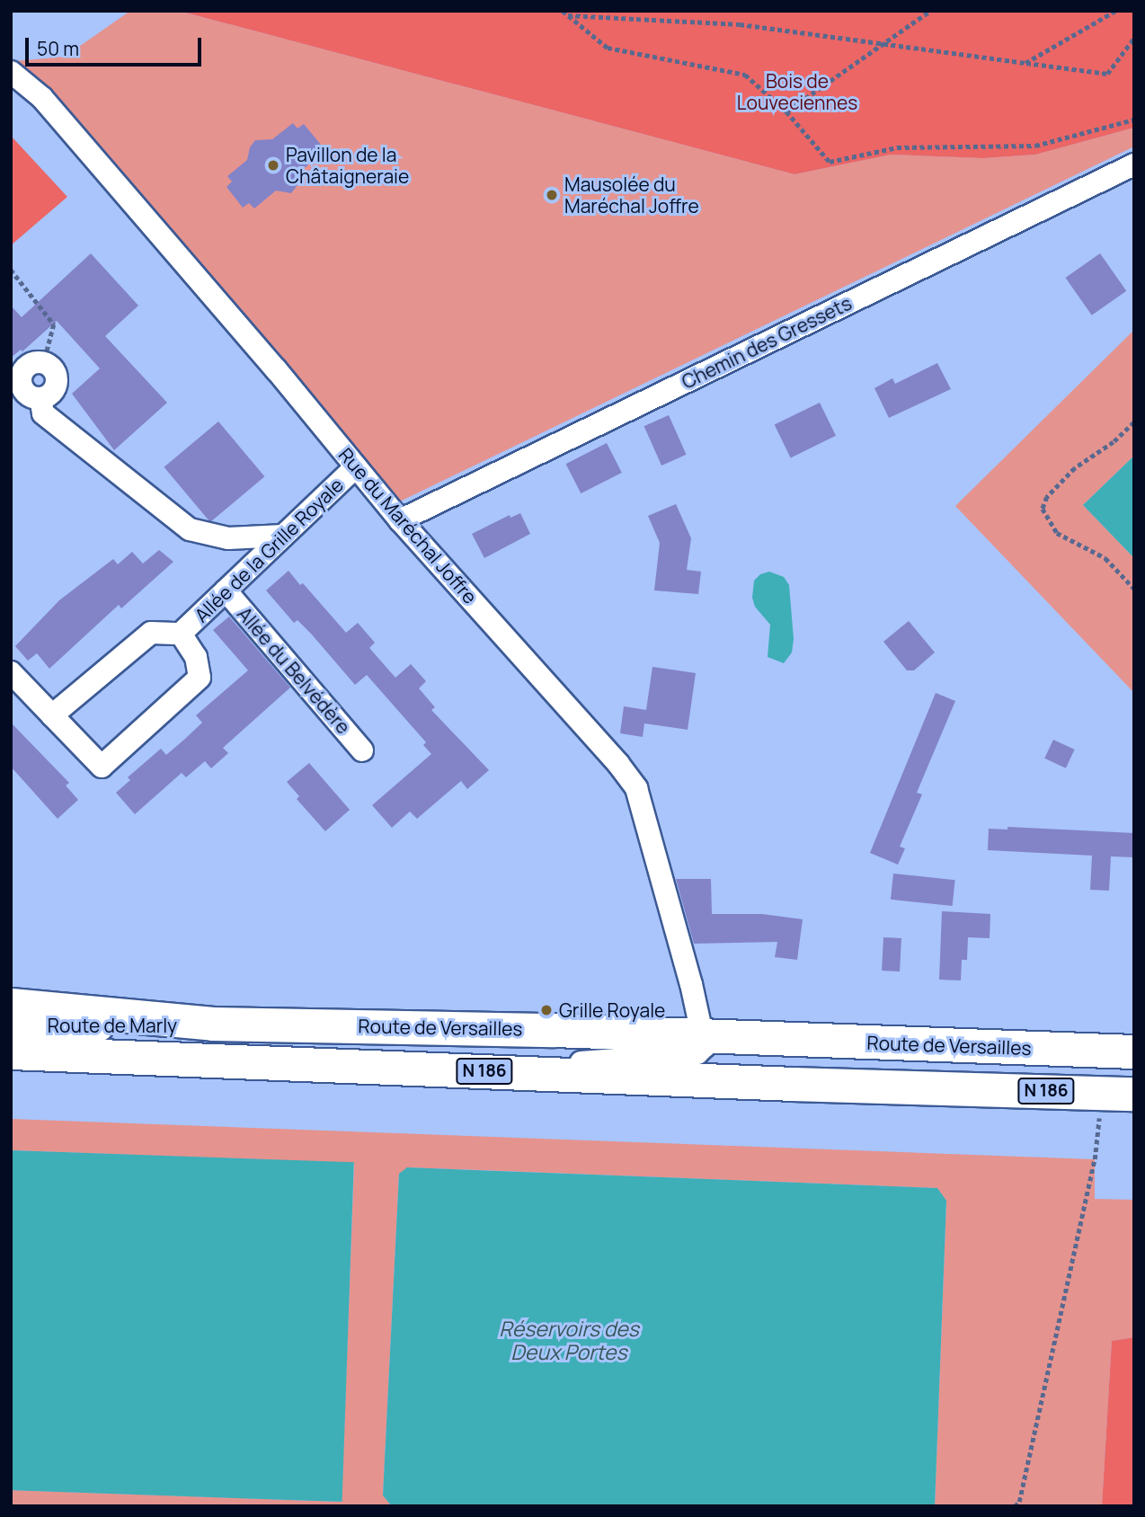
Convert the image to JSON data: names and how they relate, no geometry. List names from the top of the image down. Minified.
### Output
{"streets":{"main road":["Route de Marly","Route de Versailles","N 186"],"street":["Chemin des Gressets","Rue du Maréchal Joffre","Allée de la Grille Royale","Allée du Belvédère"]},"crossings":[["Chemin des Gressets","Rue du Maréchal Joffre"],["Rue du Maréchal Joffre","Allée de la Grille Royale"],["Rue du Maréchal Joffre","Route de Versailles"],["Allée de la Grille Royale","Allée du Belvédère"],["Route de Marly","Route de Versailles"]],"water":["Réservoirs des Deux Portes"],"parks":["Bois de Louveciennes"],"places":["Pavillon de la Châtaigneraie","Mausolée du Maréchal Joffre","Grille Royale"],"scale_bar":"50 m"}
